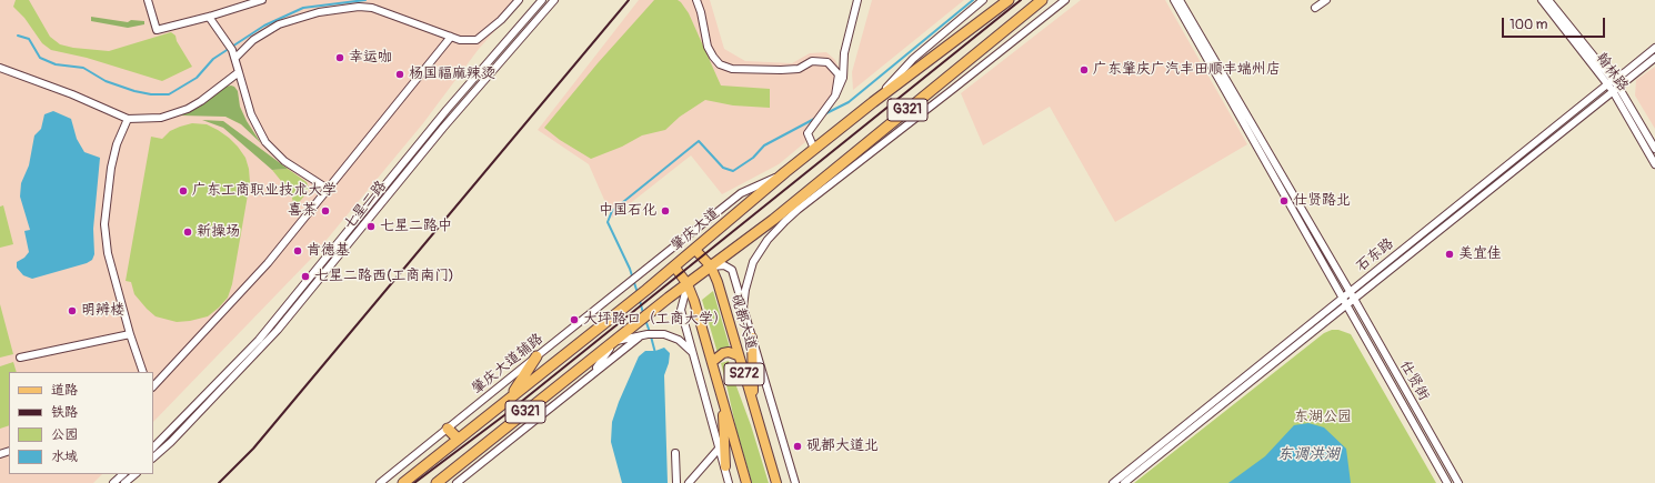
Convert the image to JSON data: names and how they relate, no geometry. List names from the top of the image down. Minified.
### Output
{"streets":{"highway":["G321","肇庆大道"],"main road":["砚都大道","S272"],"street":["翰林路","七星二路","石东路","肇庆大道辅路","仕贤街"]},"crossings":[["翰林路","石东路"],["G321","砚都大道"],["G321","S272"],["肇庆大道","砚都大道"],["肇庆大道","肇庆大道辅路"],["肇庆大道","S272"],["石东路","仕贤街"]],"water":["东调洪湖"],"parks":["东湖公园"],"places":["幸运咖","广东肇庆广汽丰田顺丰端州店","杨国福麻辣烫","广东工商职业技术大学","仕贤路北","喜茶","中国石化","七星二路中","新操场","肯德基","美宜佳","七星二路西(工商南门)","明辨楼","大坪路口（工商大学）","砚都大道北"],"legend":["道路","铁路","公园","水域"],"scale_bar":"100 m"}
